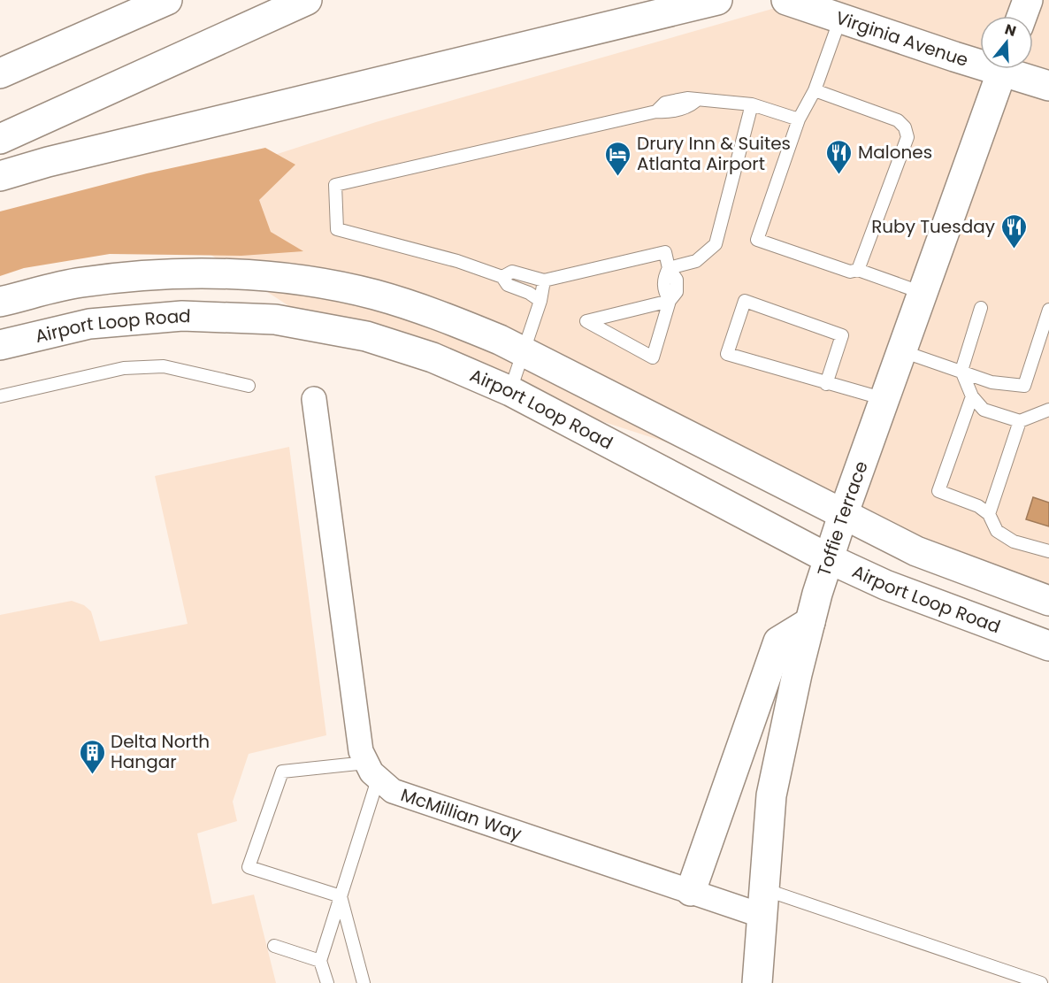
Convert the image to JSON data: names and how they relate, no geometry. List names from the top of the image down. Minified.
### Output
{"streets":{"main road":["Virginia Avenue","Airport Loop Road","Toffie Terrace"],"street":["McMillian Way"]},"crossings":[["Airport Loop Road","Toffie Terrace"],["Toffie Terrace","McMillian Way"]],"places":{"restaurant":["Malones","Ruby Tuesday"],"hotel":["Drury Inn & Suites Atlanta Airport"],"building":["Delta North Hangar"]},"north":"top"}
